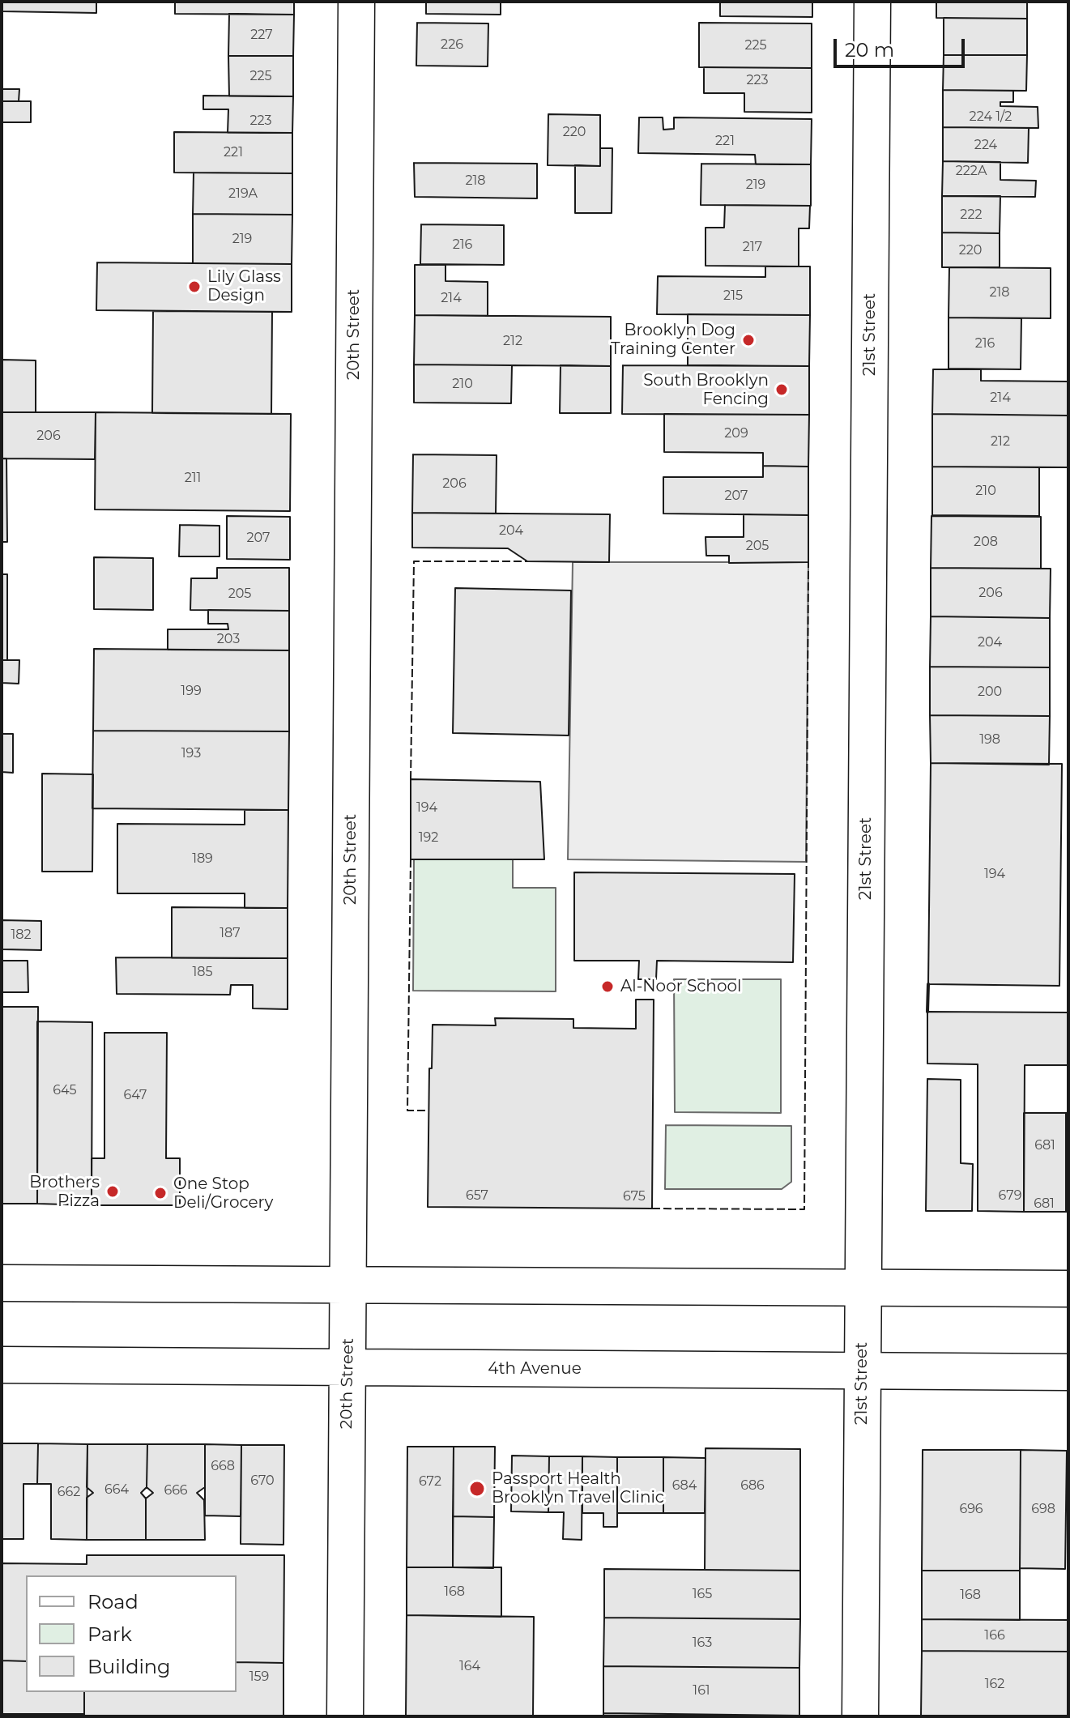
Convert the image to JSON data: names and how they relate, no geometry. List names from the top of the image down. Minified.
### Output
{"streets":{"main road":["20th Street","21st Street","4th Avenue"]},"crossings":[["20th Street","4th Avenue"],["21st Street","4th Avenue"]],"places":["Lily Glass Design","Brooklyn Dog Training Center","South Brooklyn Fencing","Al-Noor School","Brothers Pizza","One Stop Deli/Grocery","Passport Health Brooklyn Travel Clinic"],"house_numbers":["227","226","225","225","223","224 1/2","223","220","221","224","221","222A","218","219","219A","222","219","216","217","220","218","215","214","212","216","210","214","209","206","212","211","206","210","207","204","207","208","205","206","205","203","204","199","200","198","193","194","192","189","194","187","182","185","645","647","681","657","679","675","681","668","670","672","684","686","664","666","662","696","698","168","165","168","166","163","164","159","162","161"],"legend":["Road","Park","Building"],"scale_bar":"20 m"}
